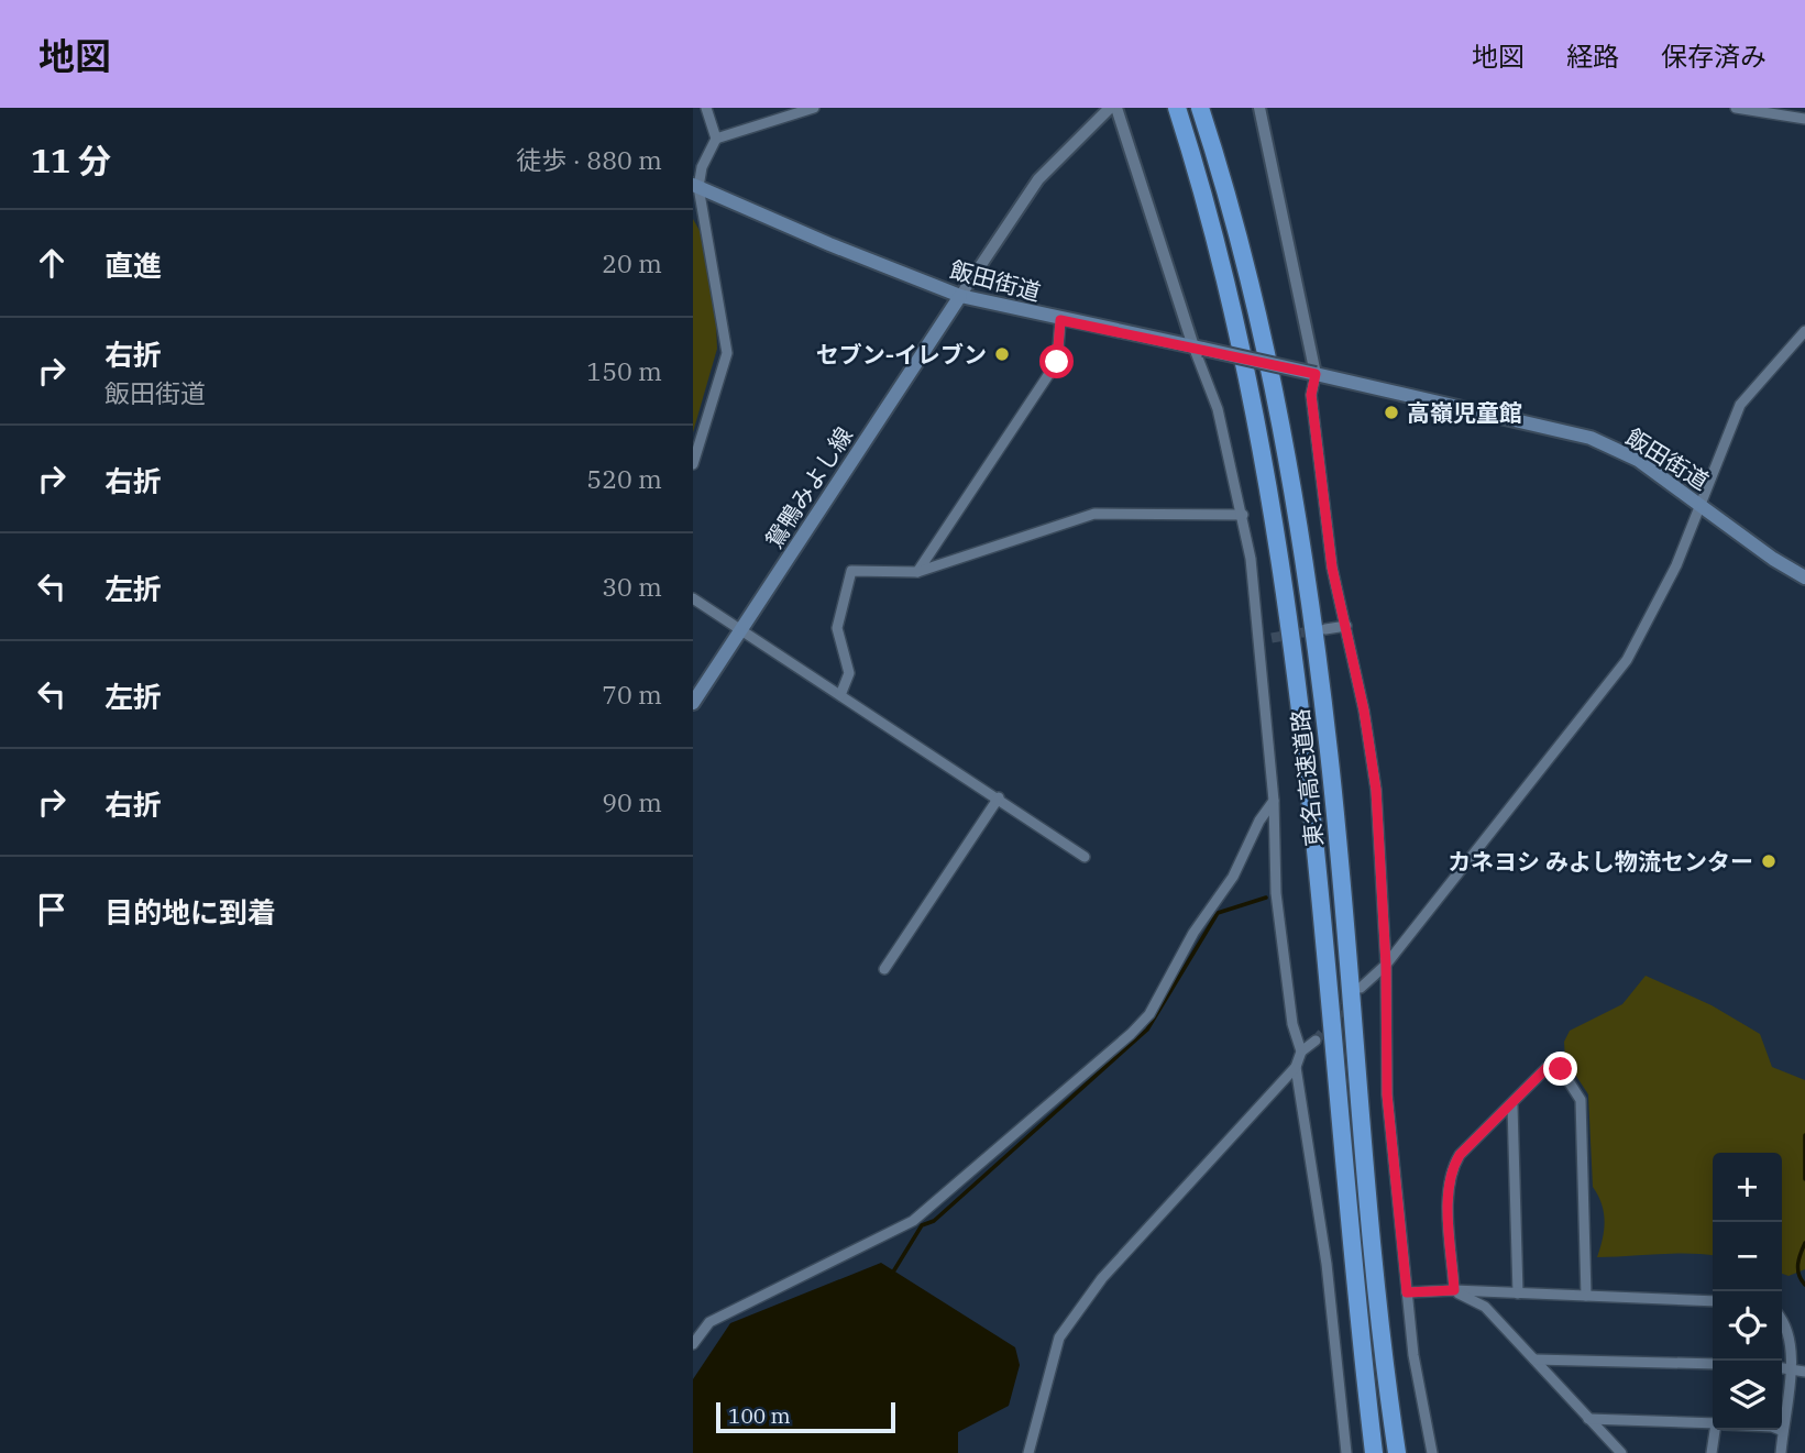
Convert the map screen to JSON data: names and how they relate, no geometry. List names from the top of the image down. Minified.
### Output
{"streets":{"highway":["東名高速道路"],"main road":["飯田街道","鴛鴨みよし線"]},"crossings":[["飯田街道","鴛鴨みよし線"]],"places":["セブン-イレブン","高嶺児童館","カネヨシ みよし物流センター"],"scale_bar":"100 m","page":{"header":"地図","nav":["地図","経路","保存済み"],"heading":["11 分","徒歩 · 880 m"],"list":[["直進","20 m"],["右折","飯田街道","150 m"],["右折","520 m"],["左折","30 m"],["左折","70 m"],["右折","90 m"],"目的地に到着"],"map_buttons":["+","−"],"scale":"100 m"}}
